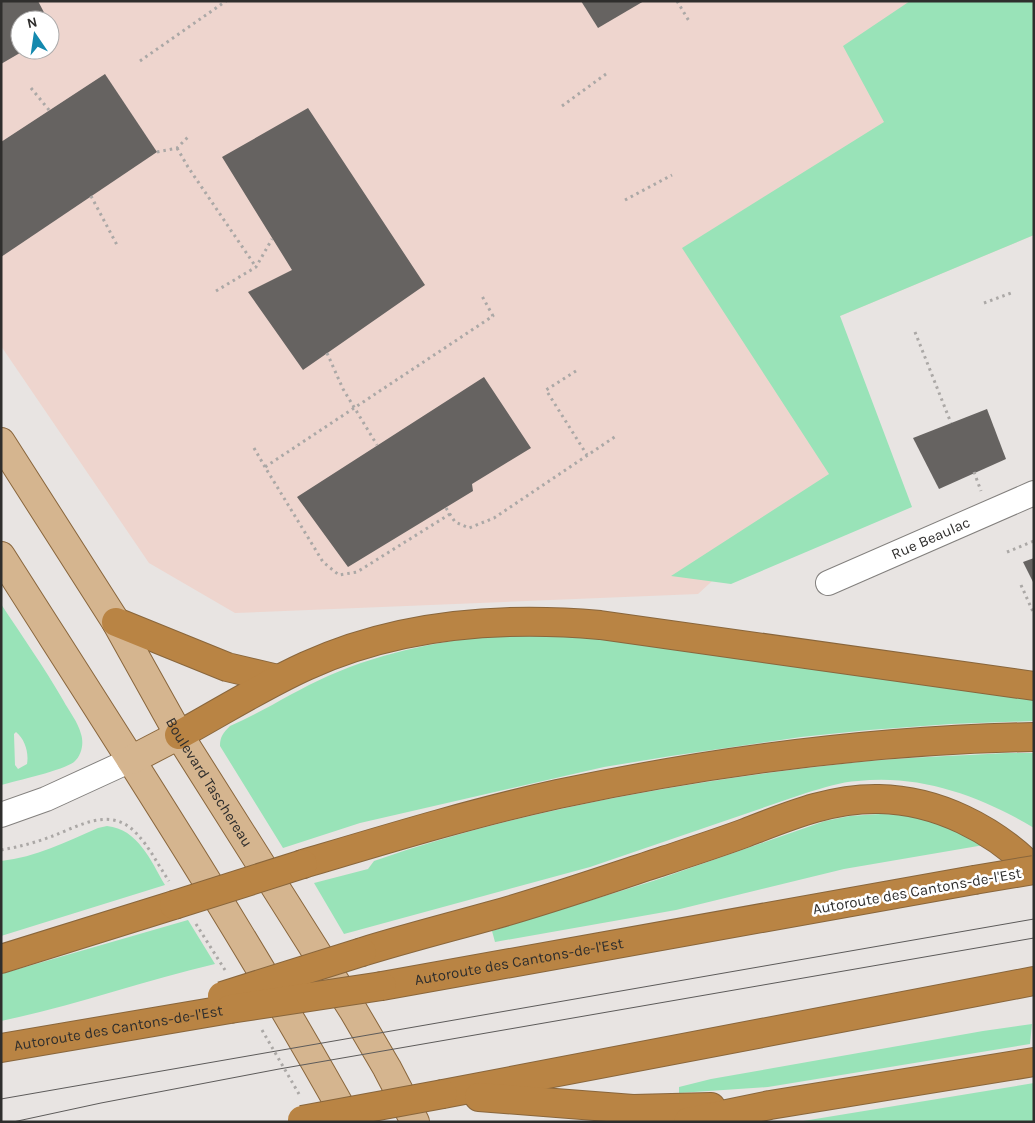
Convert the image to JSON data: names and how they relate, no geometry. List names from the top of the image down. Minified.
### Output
{"streets":{"highway":["Autoroute des Cantons-de-l'Est"],"main road":["Boulevard Taschereau"],"street":["Rue Beaulac"]},"north":"top"}
